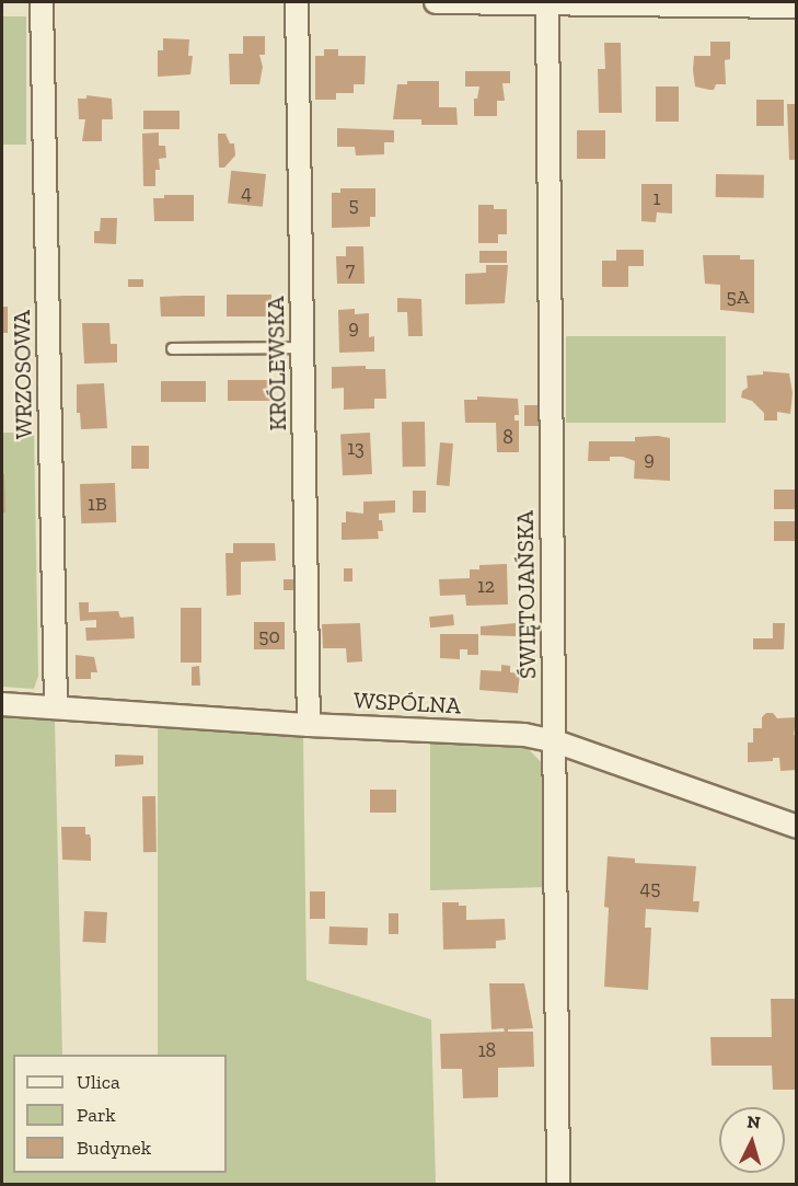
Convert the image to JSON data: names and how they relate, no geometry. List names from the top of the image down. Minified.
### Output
{"streets":{"street":["KRÓLEWSKA","WRZOSOWA","ŚWIĘTOJAŃSKA","WSPÓLNA"]},"crossings":[["KRÓLEWSKA","WSPÓLNA"],["WRZOSOWA","WSPÓLNA"],["ŚWIĘTOJAŃSKA","WSPÓLNA"]],"house_numbers":["4","1","5","7","5A","9","8","13","9","1B","12","50","45","18"],"legend":["Ulica","Park","Budynek"],"north":"top"}
